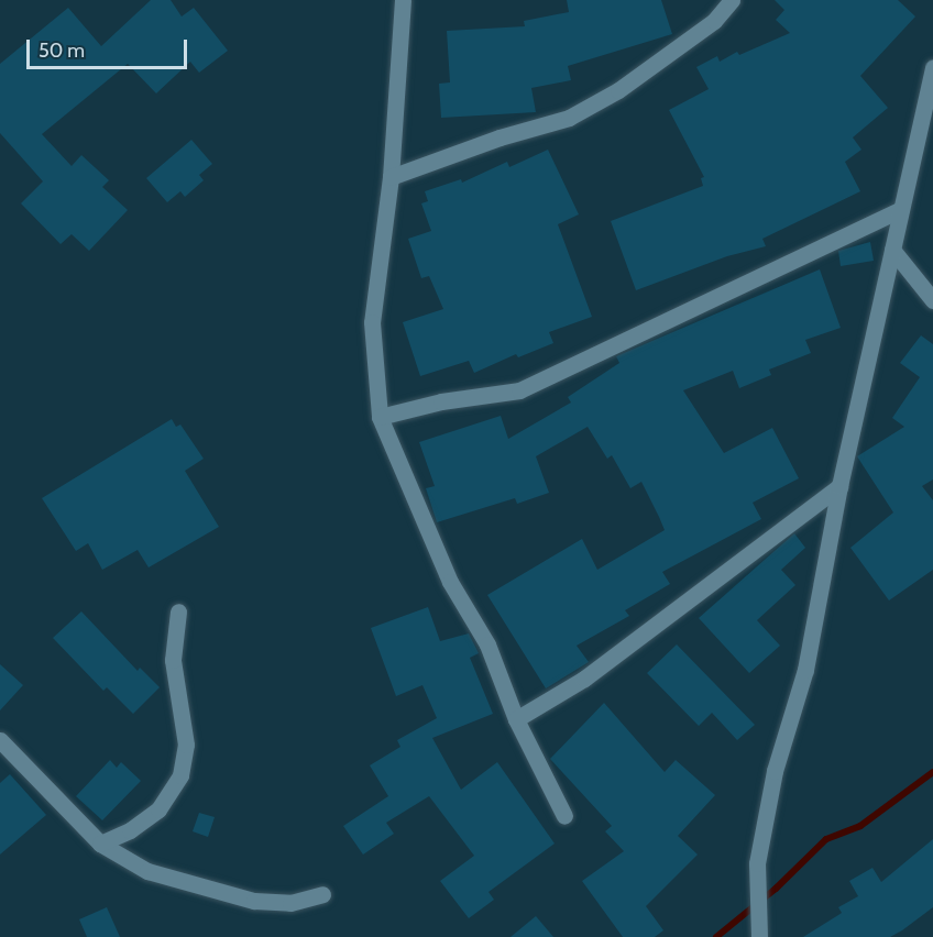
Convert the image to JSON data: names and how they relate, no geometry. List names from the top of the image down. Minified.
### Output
{"scale_bar":"50 m"}
